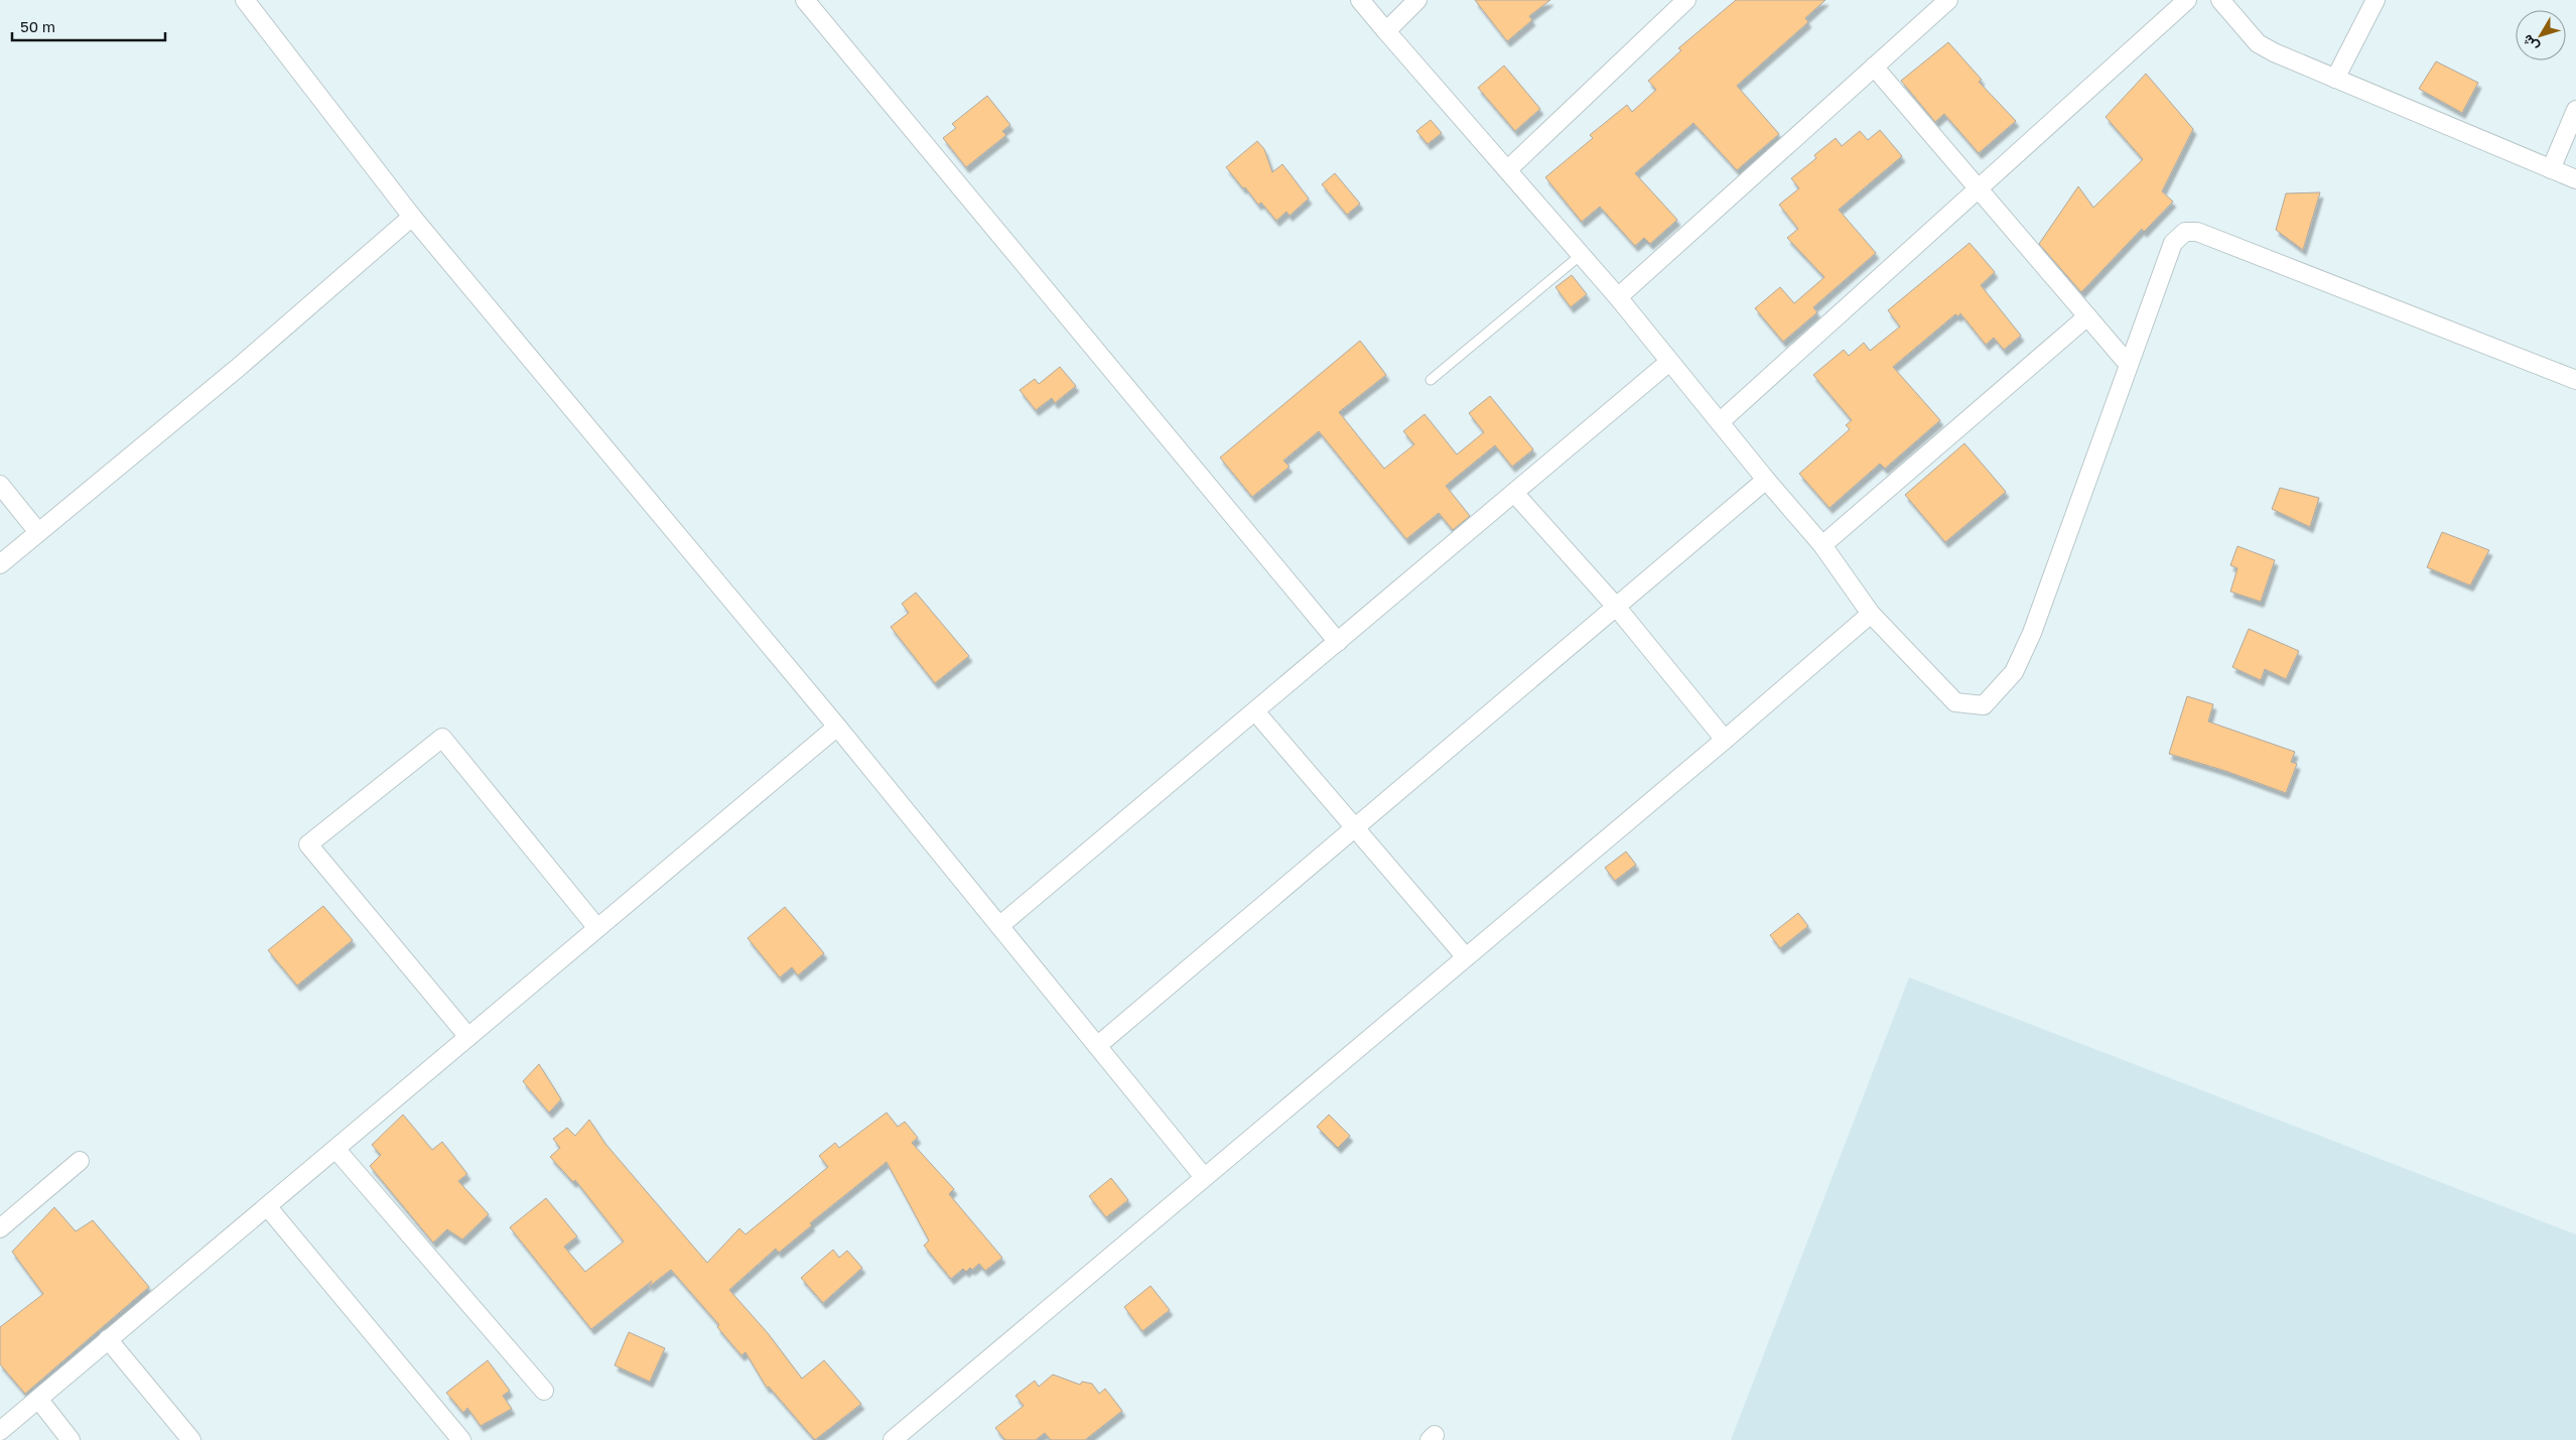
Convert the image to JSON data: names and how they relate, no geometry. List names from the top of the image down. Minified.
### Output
{"scale_bar":"50 m","north":"bottom left"}
